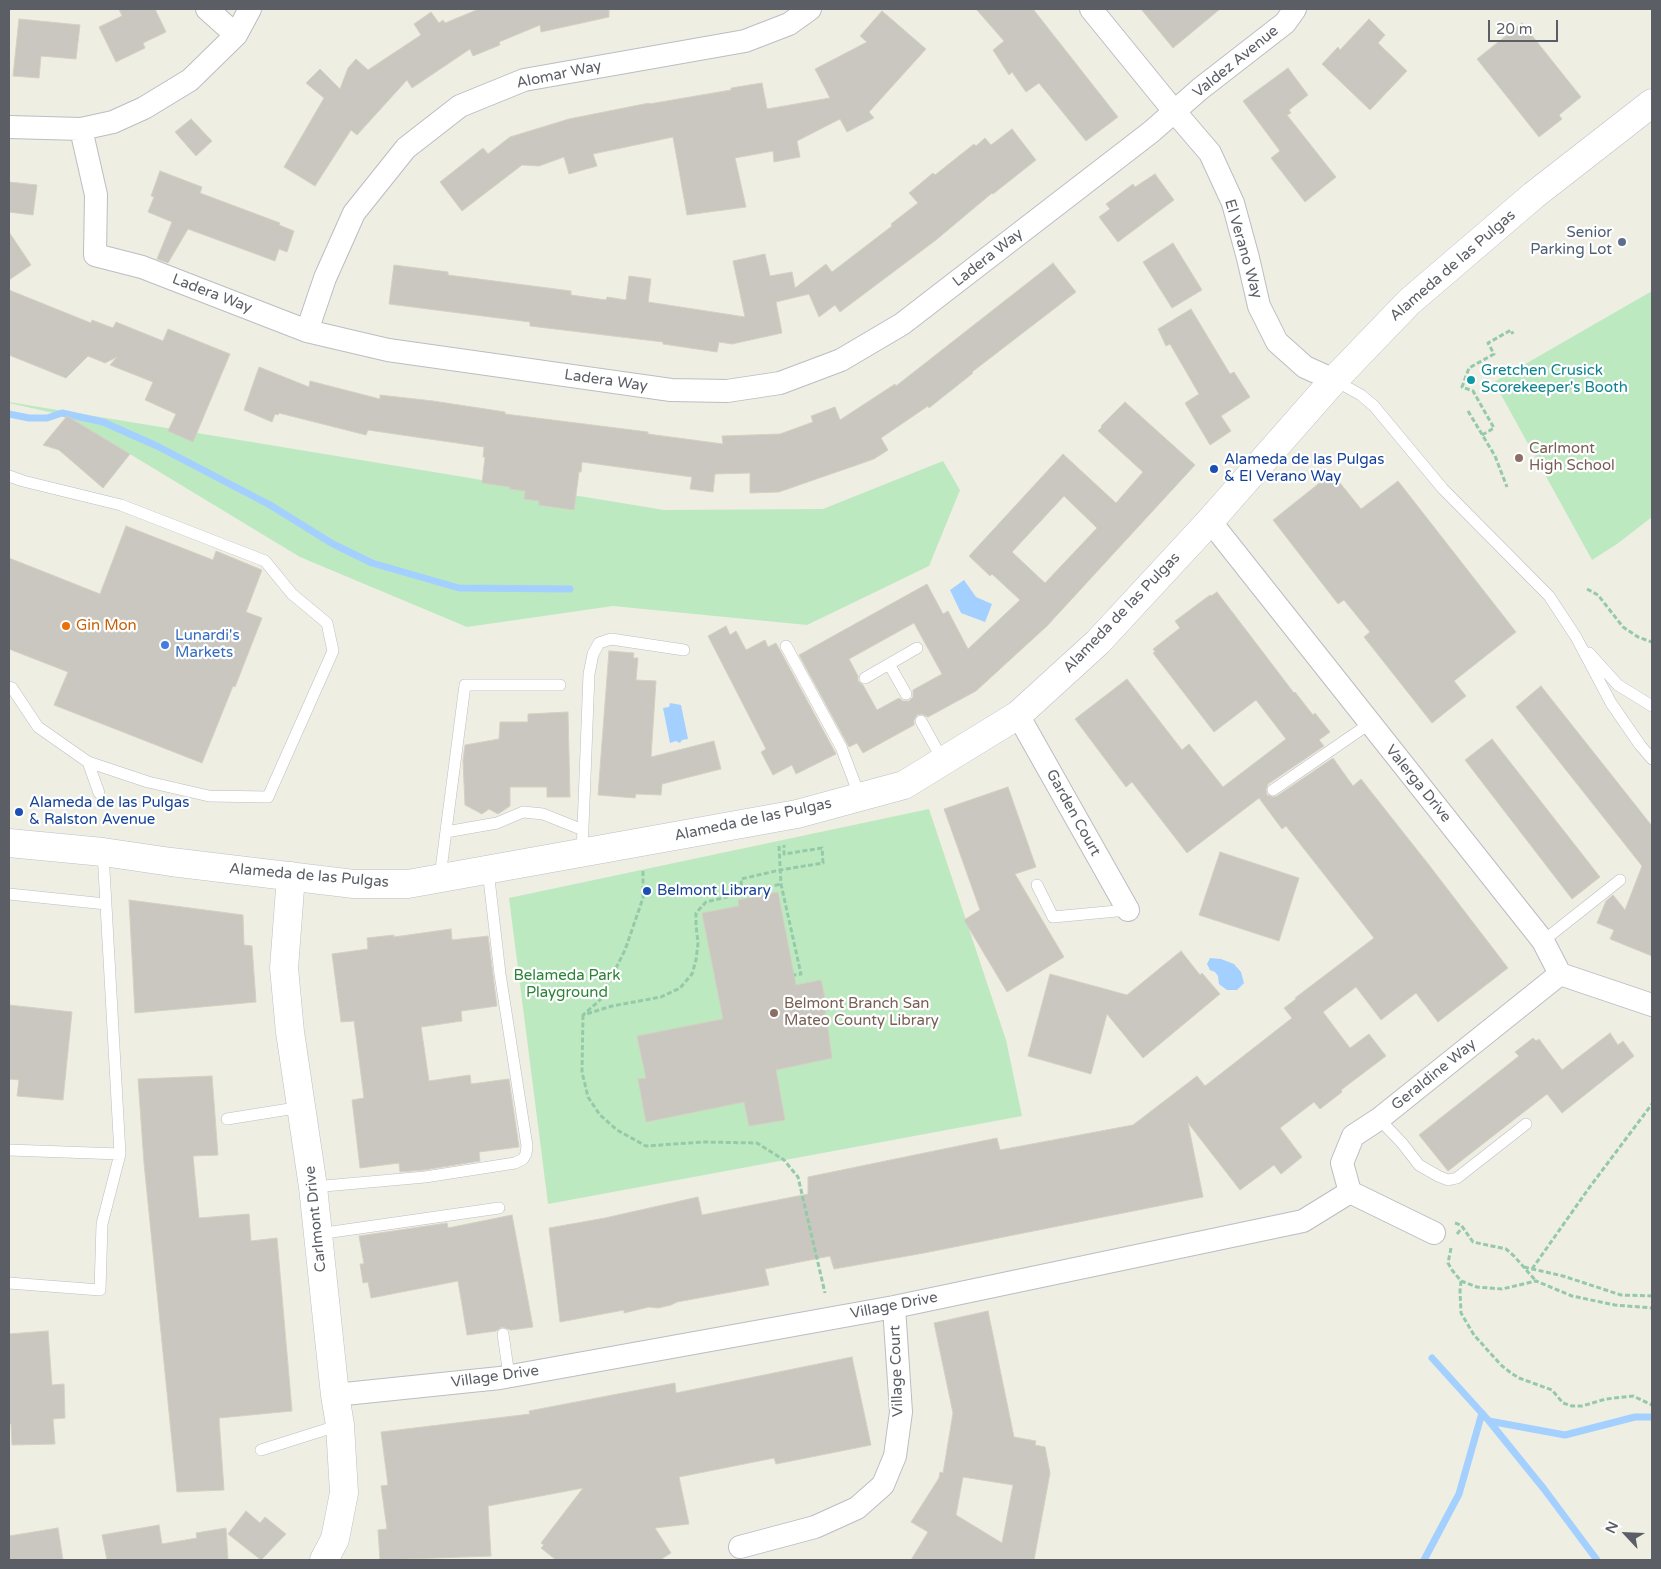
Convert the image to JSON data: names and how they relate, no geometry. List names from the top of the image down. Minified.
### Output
{"streets":{"main road":["Alameda de las Pulgas","Carlmont Drive"],"street":["Valdez Avenue","Alomar Way","El Verano Way","Ladera Way","Valerga Drive","Garden Court","Geraldine Way","Village Drive","Village Court"]},"crossings":[["Valdez Avenue","El Verano Way"],["Valdez Avenue","Ladera Way"],["Alomar Way","Ladera Way"],["El Verano Way","Ladera Way"],["El Verano Way","Alameda de las Pulgas"],["Alameda de las Pulgas","Valerga Drive"],["Alameda de las Pulgas","Garden Court"],["Alameda de las Pulgas","Carlmont Drive"],["Valerga Drive","Geraldine Way"],["Geraldine Way","Village Drive"],["Carlmont Drive","Village Drive"],["Village Drive","Village Court"]],"parks":["Belameda Park Playground"],"places":["Senior Parking Lot","Gretchen Crusick Scorekeeper's Booth","Carlmont High School","Alameda de las Pulgas & El Verano Way","Gin Mon","Lunardi's Markets","Alameda de las Pulgas & Ralston Avenue","Belmont Library","Belmont Branch San Mateo County Library"],"scale_bar":"20 m","north":"top left"}
